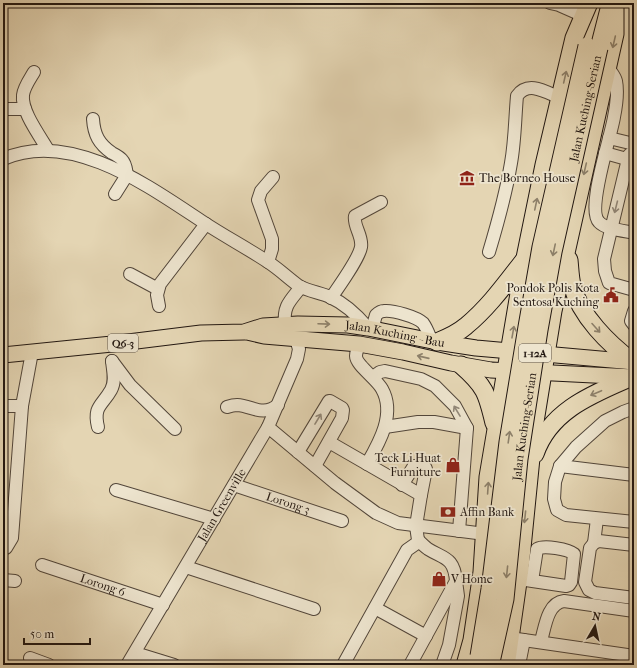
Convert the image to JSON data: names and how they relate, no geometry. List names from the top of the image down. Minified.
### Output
{"streets":{"highway":["Jalan Kuching-Serian","1-12A"],"main road":["Jalan Kuching - Bau","Q6-3"],"street":["Lorong 3","Jalan Greenville","Lorong 6"]},"crossings":[["Jalan Kuching - Bau","Jalan Greenville"],["Lorong 3","Jalan Greenville"],["Jalan Greenville","Lorong 6"]],"places":{"museum":["The Borneo House"],"public building":["Pondok Polis Kota Sentosa Kuching"],"shop":["Teck Li Huat Furniture","V Home"],"bank":["Affin Bank"]},"scale_bar":"50 m","north":"top"}
